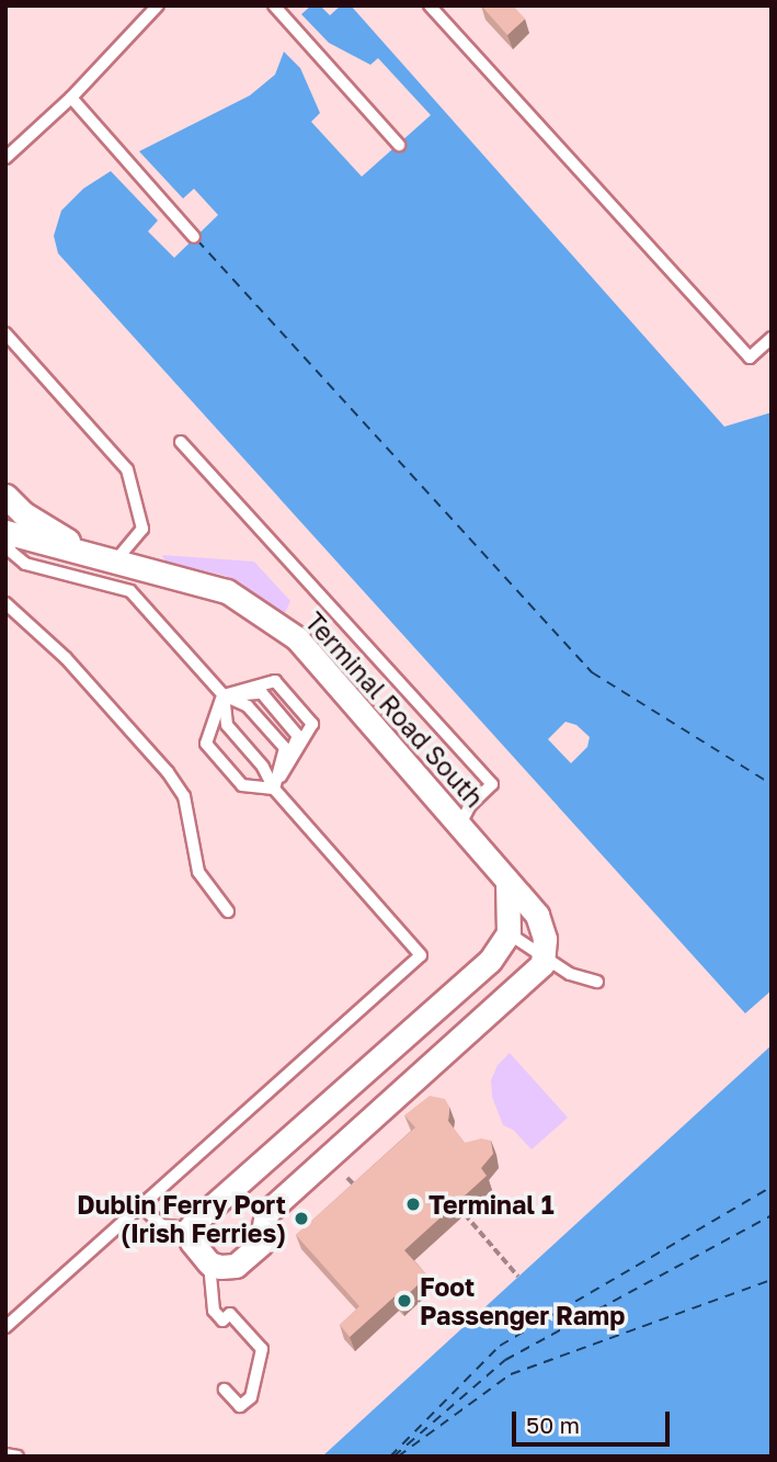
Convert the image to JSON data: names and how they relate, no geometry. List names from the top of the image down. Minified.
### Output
{"streets":{"street":["Terminal Road South"]},"places":["Terminal 1","Dublin Ferry Port (Irish Ferries)","Foot Passenger Ramp"],"scale_bar":"50 m"}
